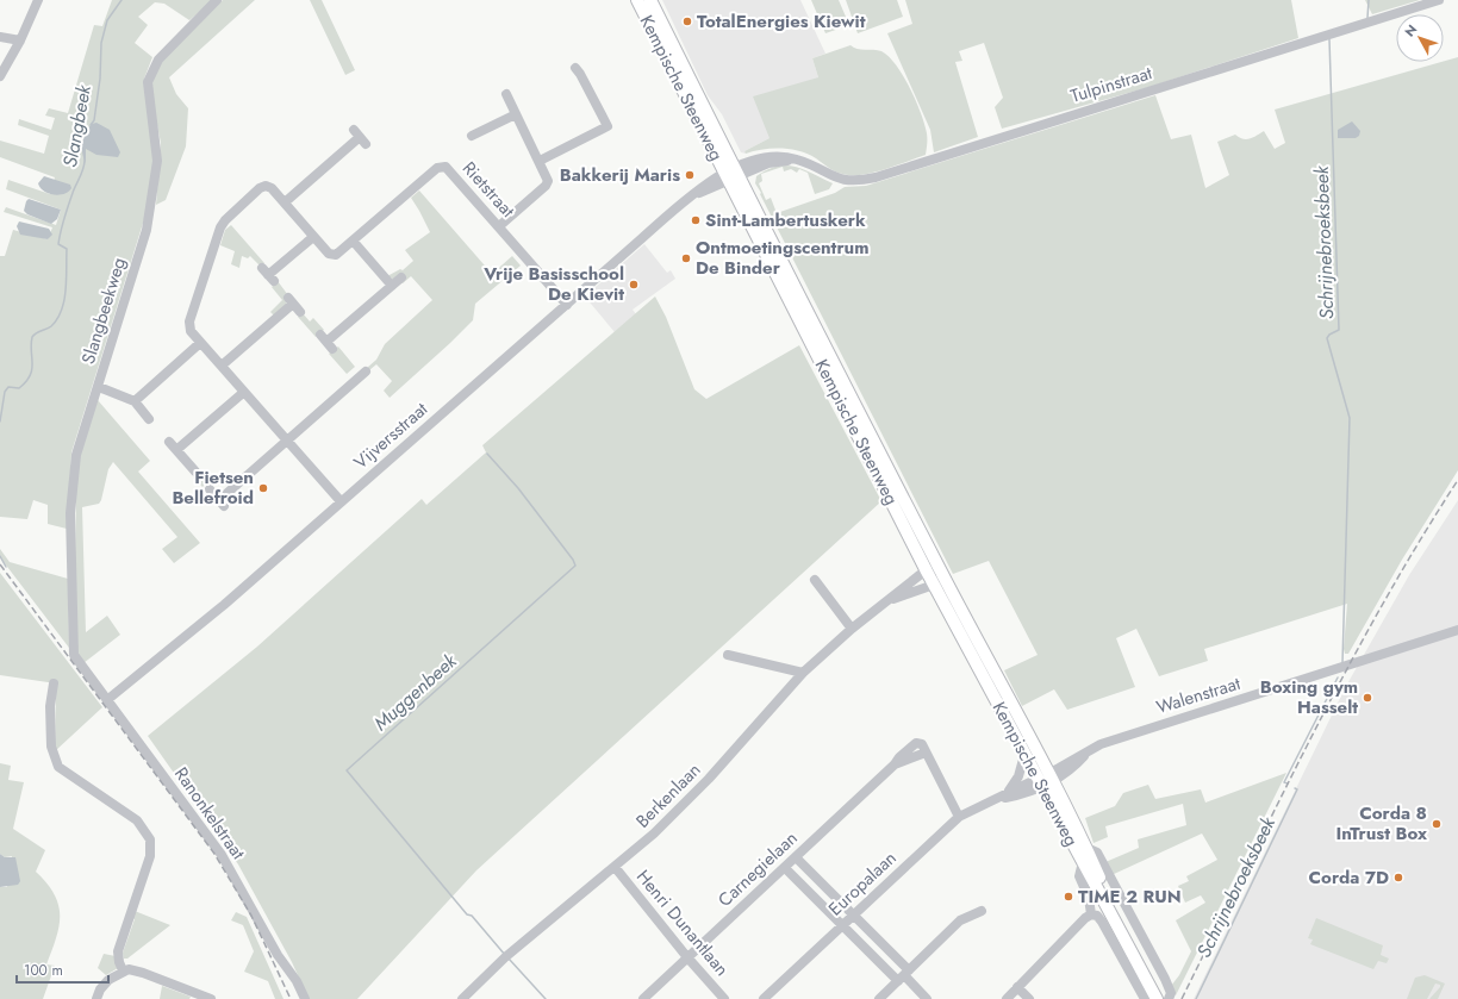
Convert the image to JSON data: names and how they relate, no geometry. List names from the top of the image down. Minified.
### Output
{"streets":{"main road":["Kempische Steenweg"],"street":["Tulpinstraat","Rietstraat","Slangbeekweg","Vijversstraat","Walenstraat","Berkenlaan","Ranonkelstraat","Carnegielaan","Europalaan","Henri Dunantlaan"]},"crossings":[["Tulpinstraat","Kempische Steenweg"],["Tulpinstraat","Vijversstraat"],["Kempische Steenweg","Vijversstraat"],["Kempische Steenweg","Walenstraat"],["Kempische Steenweg","Berkenlaan"],["Kempische Steenweg","Europalaan"],["Rietstraat","Vijversstraat"],["Slangbeekweg","Ranonkelstraat"],["Vijversstraat","Ranonkelstraat"],["Walenstraat","Europalaan"],["Berkenlaan","Henri Dunantlaan"],["Carnegielaan","Europalaan"],["Carnegielaan","Henri Dunantlaan"]],"water":["Slangbeek","Schrijnebroeksbeek","Muggenbeek"],"places":["TotalEnergies Kiewit","Bakkerij Maris","Sint-Lambertuskerk","Ontmoetingscentrum De Binder","Vrije Basisschool De Kievit","Fietsen Bellefroid","Boxing gym Hasselt","Corda 8 InTrust Box","Corda 7D","TIME 2 RUN"],"scale_bar":"100 m","north":"top left"}
